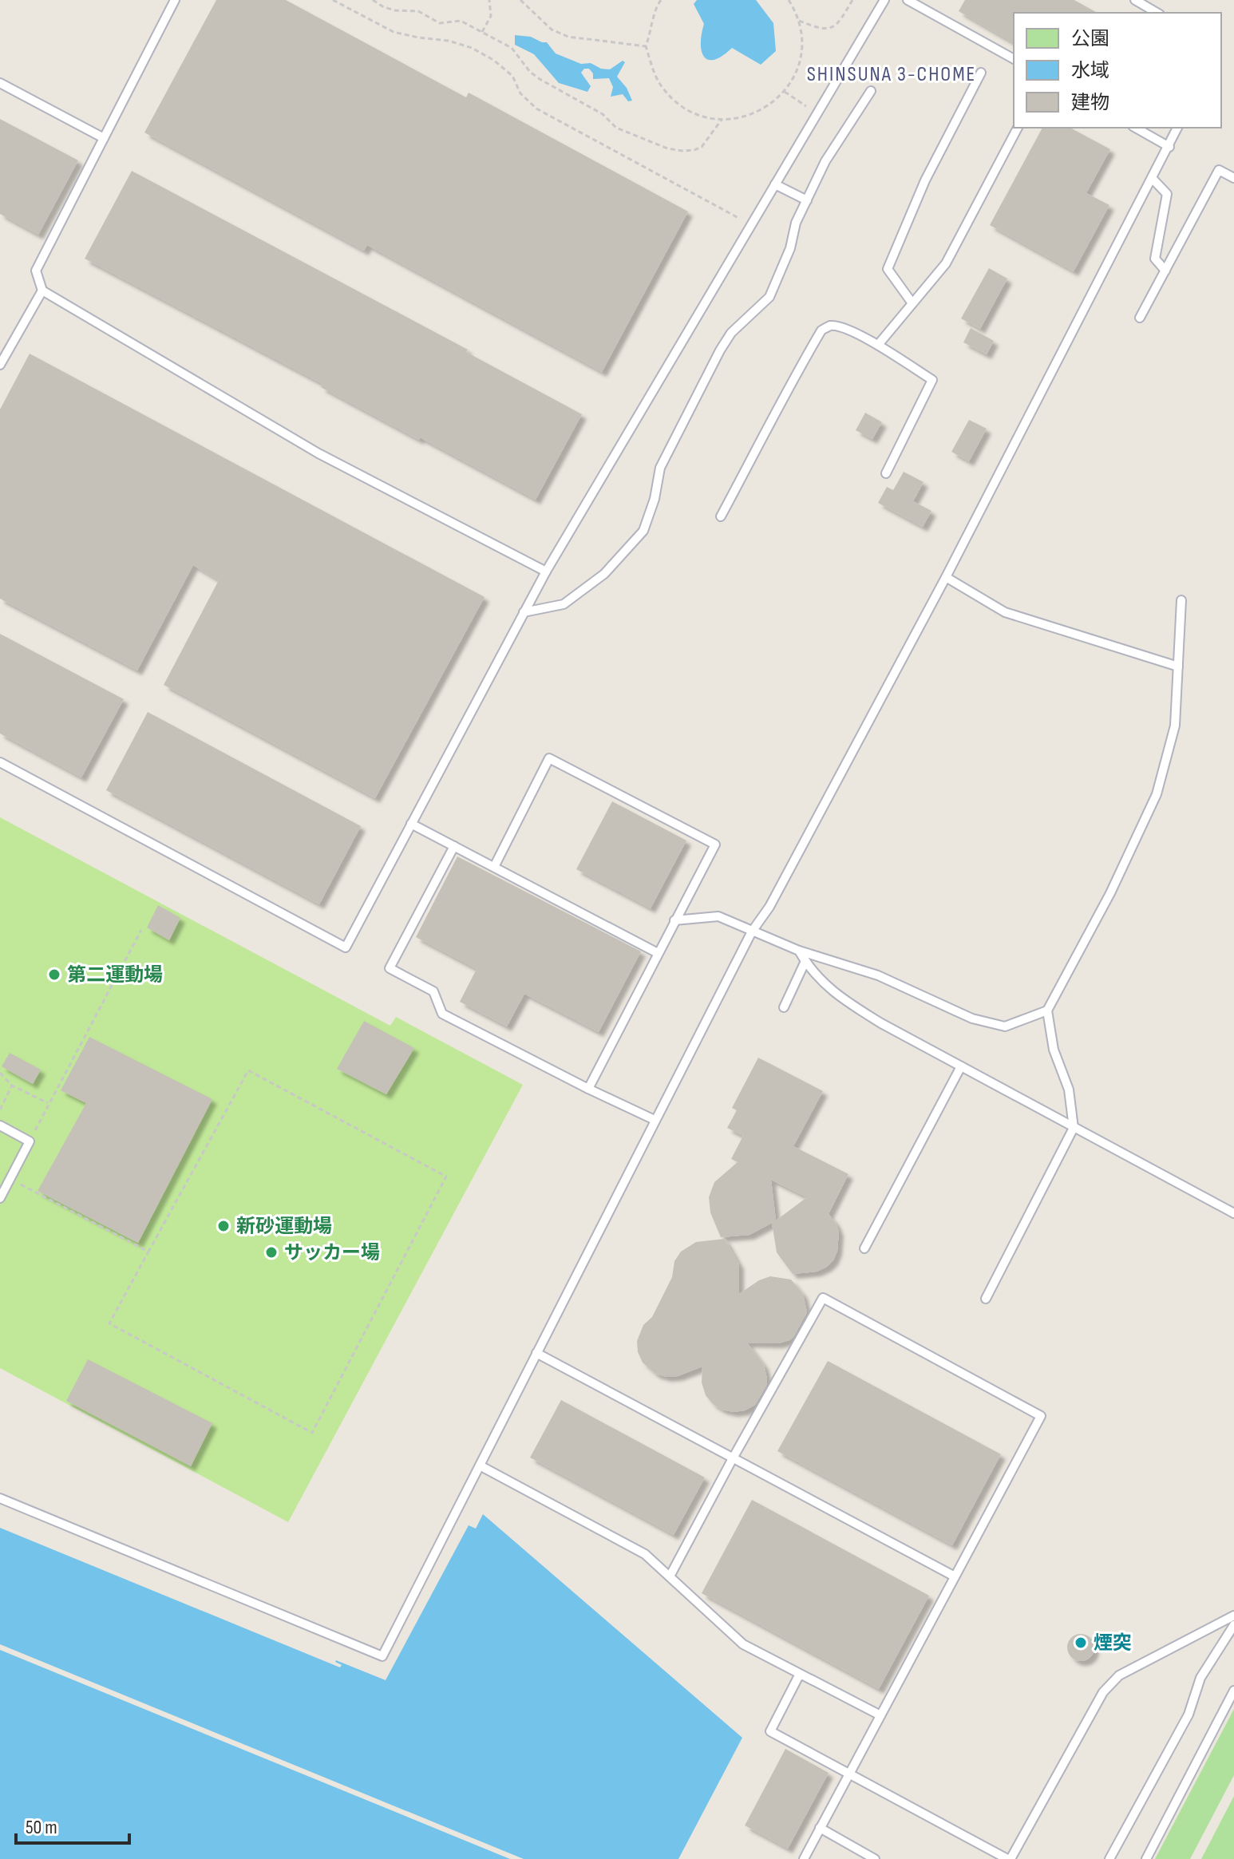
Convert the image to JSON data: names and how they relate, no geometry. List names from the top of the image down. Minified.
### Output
{"districts":["SHINSUNA 3-CHOME"],"places":["第二運動場","新砂運動場","サッカー場","煙突"],"legend":["公園","水域","建物"],"scale_bar":"50 m"}
